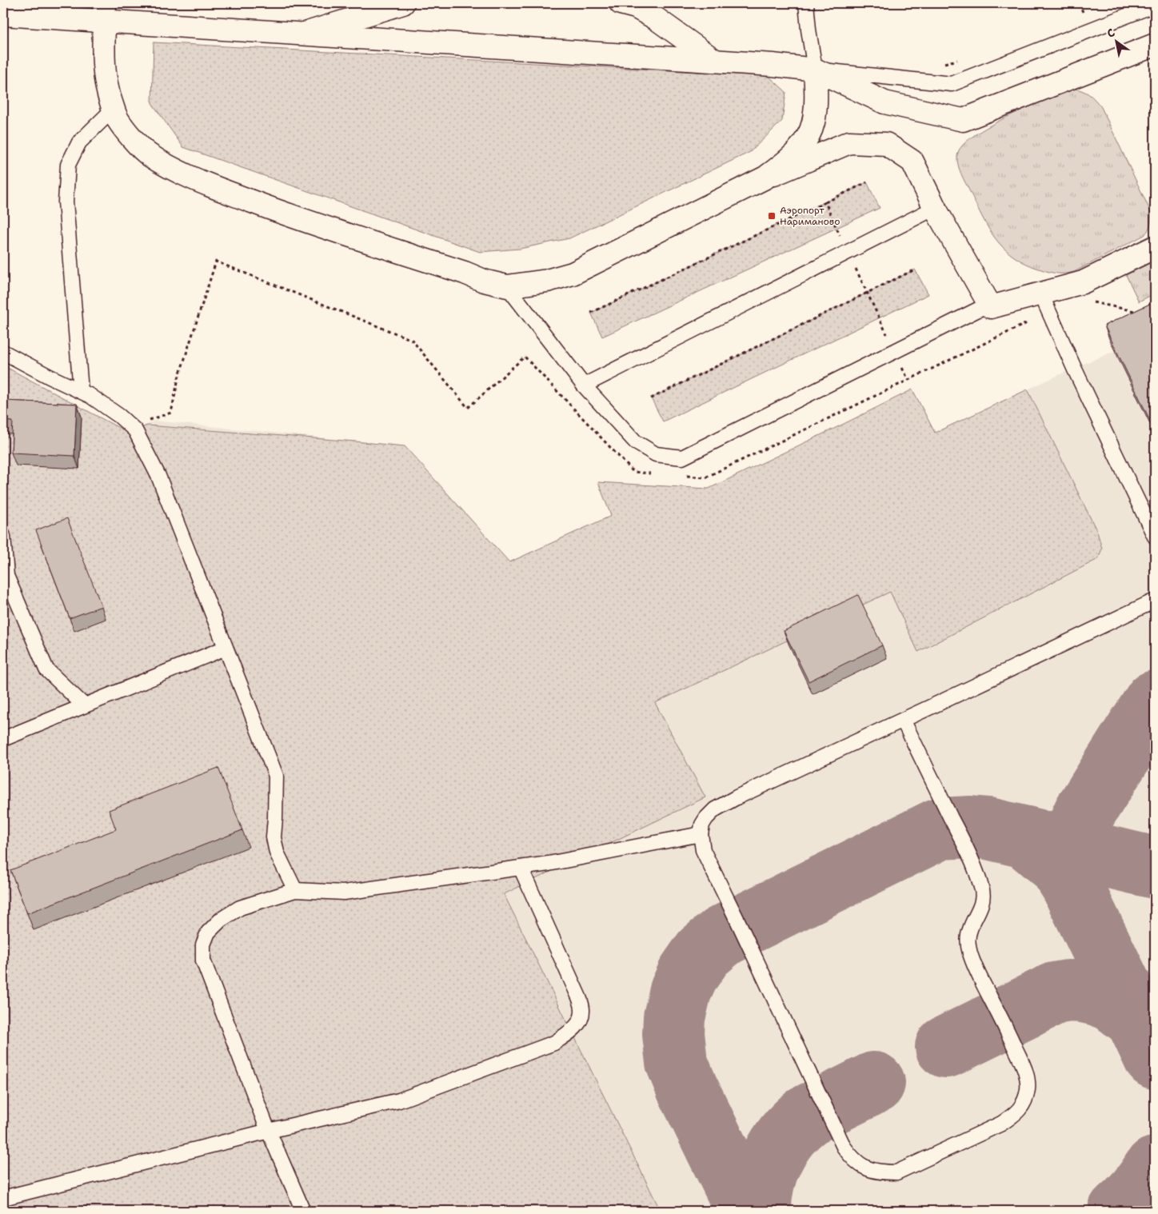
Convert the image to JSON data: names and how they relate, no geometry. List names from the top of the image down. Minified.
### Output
{"places":{"transit":["Аэропорт Нариманово"]},"north":"top left"}
